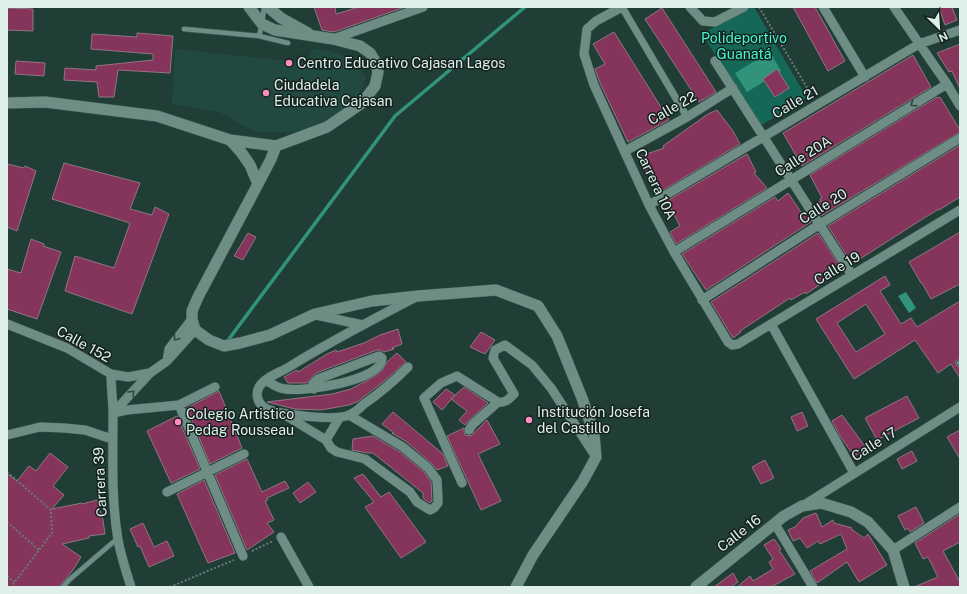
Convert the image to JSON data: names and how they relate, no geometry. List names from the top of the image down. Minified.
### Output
{"streets":{"street":["Calle 21","Calle 22","Calle 20A","Carrera 10A","Calle 20","Calle 19","Calle 152","Calle 17","Carrera 39","Calle 16"]},"crossings":[["Calle 21","Carrera 10A"],["Calle 22","Carrera 10A"],["Calle 20A","Carrera 10A"],["Carrera 10A","Calle 20"],["Carrera 10A","Calle 19"],["Calle 152","Carrera 39"],["Calle 17","Calle 16"]],"one_way":["Calle 20A"],"parks":["Polideportivo Guanatá"],"places":["Centro Educativo Cajasan Lagos","Ciudadela Educativa Cajasan","Institución Josefa del Castillo","Colegio Artistico Pedag Rousseau"],"north":"bottom right"}
